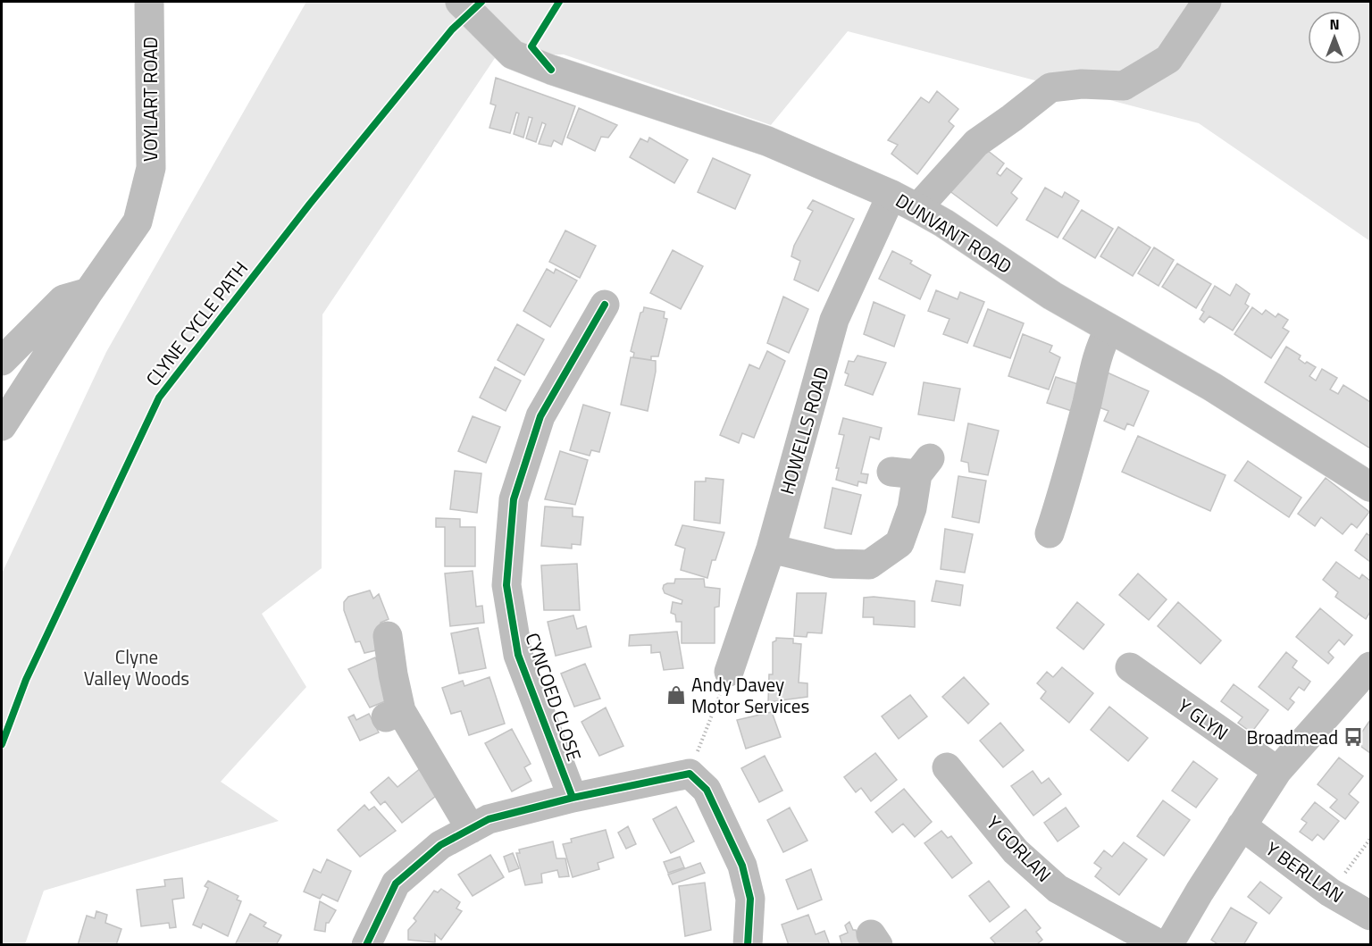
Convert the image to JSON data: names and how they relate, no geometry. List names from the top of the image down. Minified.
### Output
{"streets":{"street":["VOYLART ROAD","DUNVANT ROAD","HOWELLS ROAD","CYNCOED CLOSE","Y GLYN","Y GORLAN","Y BERLLAN"],"cycle path":["CLYNE CYCLE PATH"]},"crossings":[["DUNVANT ROAD","HOWELLS ROAD"]],"parks":["Clyne Valley Woods"],"places":{"shop":["Andy Davey Motor Services"],"bus stop":["Broadmead"]},"north":"top"}
